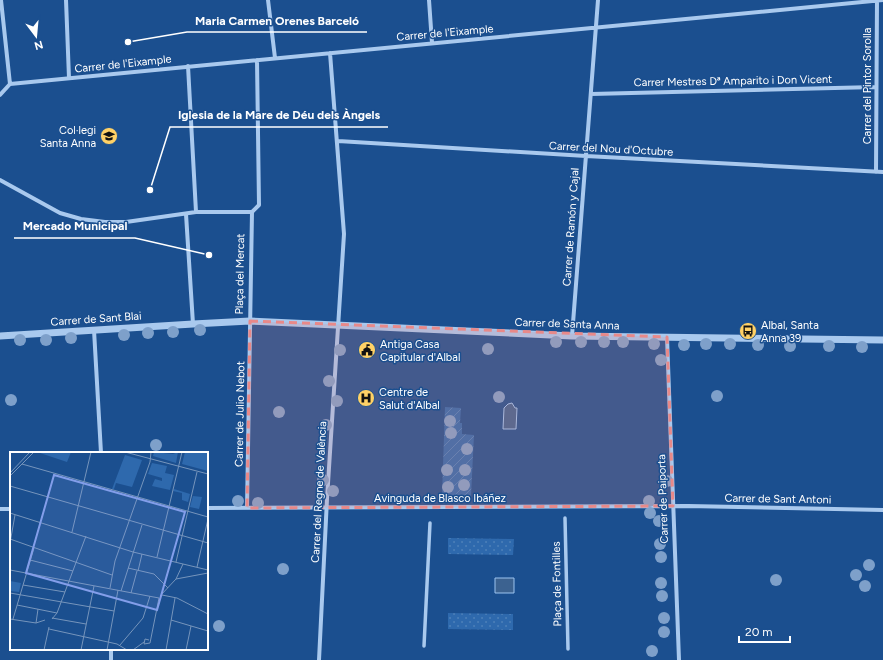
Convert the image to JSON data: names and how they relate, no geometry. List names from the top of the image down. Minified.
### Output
{"streets":{"street":["Carrer de l'Eixample","Carrer Mestres Dª Amparito i Don Vicent","Carrer del Pintor Sorolla","Carrer del Nou d'Octubre","Carrer de Ramón y Cajal","Plaça del Mercat","Carrer de Sant Blai","Carrer de Santa Anna","Carrer de Julio Nebot","Carrer del Regne de València","Avinguda de Blasco Ibáñez","Carrer de Paiporta","Carrer de Sant Antoni","Plaça de Fontilles"]},"crossings":[["Carrer de l'Eixample","Carrer del Pintor Sorolla"],["Carrer de l'Eixample","Carrer de Ramón y Cajal"],["Carrer de l'Eixample","Plaça del Mercat"],["Carrer de l'Eixample","Carrer del Regne de València"],["Carrer Mestres Dª Amparito i Don Vicent","Carrer del Pintor Sorolla"],["Carrer Mestres Dª Amparito i Don Vicent","Carrer de Ramón y Cajal"],["Carrer del Pintor Sorolla","Carrer del Nou d'Octubre"],["Carrer del Nou d'Octubre","Carrer de Ramón y Cajal"],["Carrer del Nou d'Octubre","Carrer del Regne de València"],["Carrer de Ramón y Cajal","Carrer de Santa Anna"],["Plaça del Mercat","Carrer de Sant Blai"],["Plaça del Mercat","Carrer de Santa Anna"],["Plaça del Mercat","Carrer de Julio Nebot"],["Carrer de Santa Anna","Carrer de Julio Nebot"],["Carrer de Santa Anna","Carrer del Regne de València"],["Carrer de Santa Anna","Carrer de Paiporta"],["Carrer de Julio Nebot","Avinguda de Blasco Ibáñez"],["Carrer del Regne de València","Avinguda de Blasco Ibáñez"],["Avinguda de Blasco Ibáñez","Carrer de Paiporta"],["Avinguda de Blasco Ibáñez","Carrer de Sant Antoni"],["Carrer de Paiporta","Carrer de Sant Antoni"]],"places":{"other":["Maria Carmen Orenes Barceló","Iglesia de la Mare de Déu dels Àngels","Mercado Municipal"],"school or university":["Col·legi Santa Anna"],"bus stop":["Albal, Santa Anna 39"],"public building":["Antiga Casa Capitular d'Albal"],"hospital":["Centre de Salut d'Albal"]},"scale_bar":"20 m","north":"bottom"}
